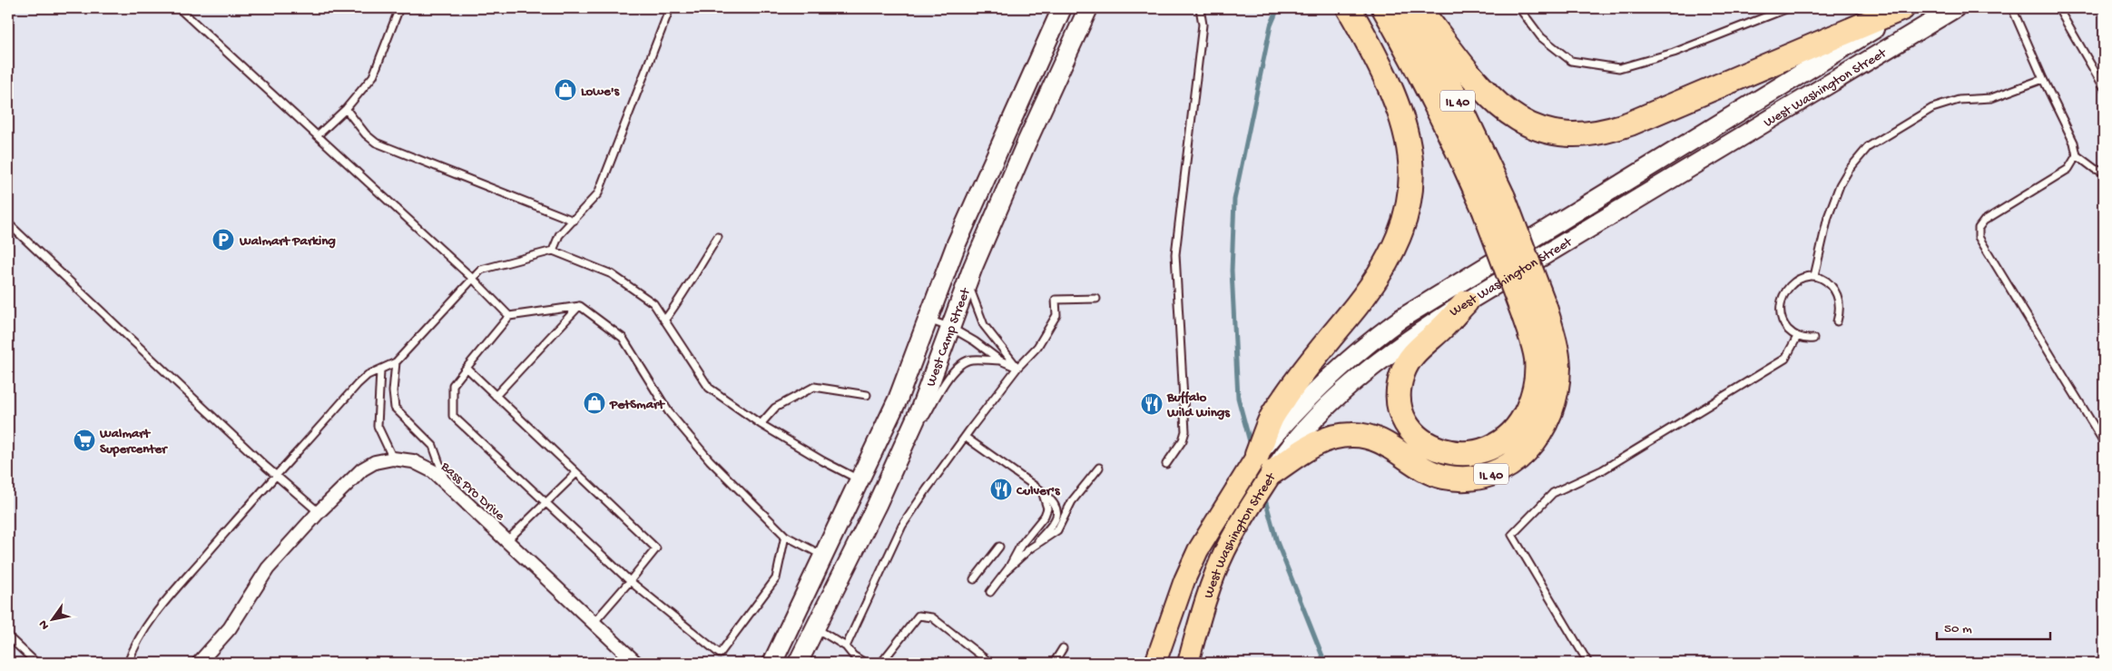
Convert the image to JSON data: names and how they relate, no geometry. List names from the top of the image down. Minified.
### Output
{"streets":{"highway":["IL 40"],"main road":["West Washington Street","West Camp Street"],"street":["Bass Pro Drive"]},"crossings":[["West Washington Street","IL 40"]],"places":{"shop":["Lowe's","PetSmart"],"parking":["Walmart Parking"],"restaurant":["Buffalo Wild Wings","Culver's"],"supermarket":["Walmart Supercenter"]},"scale_bar":"50 m","north":"bottom left"}
